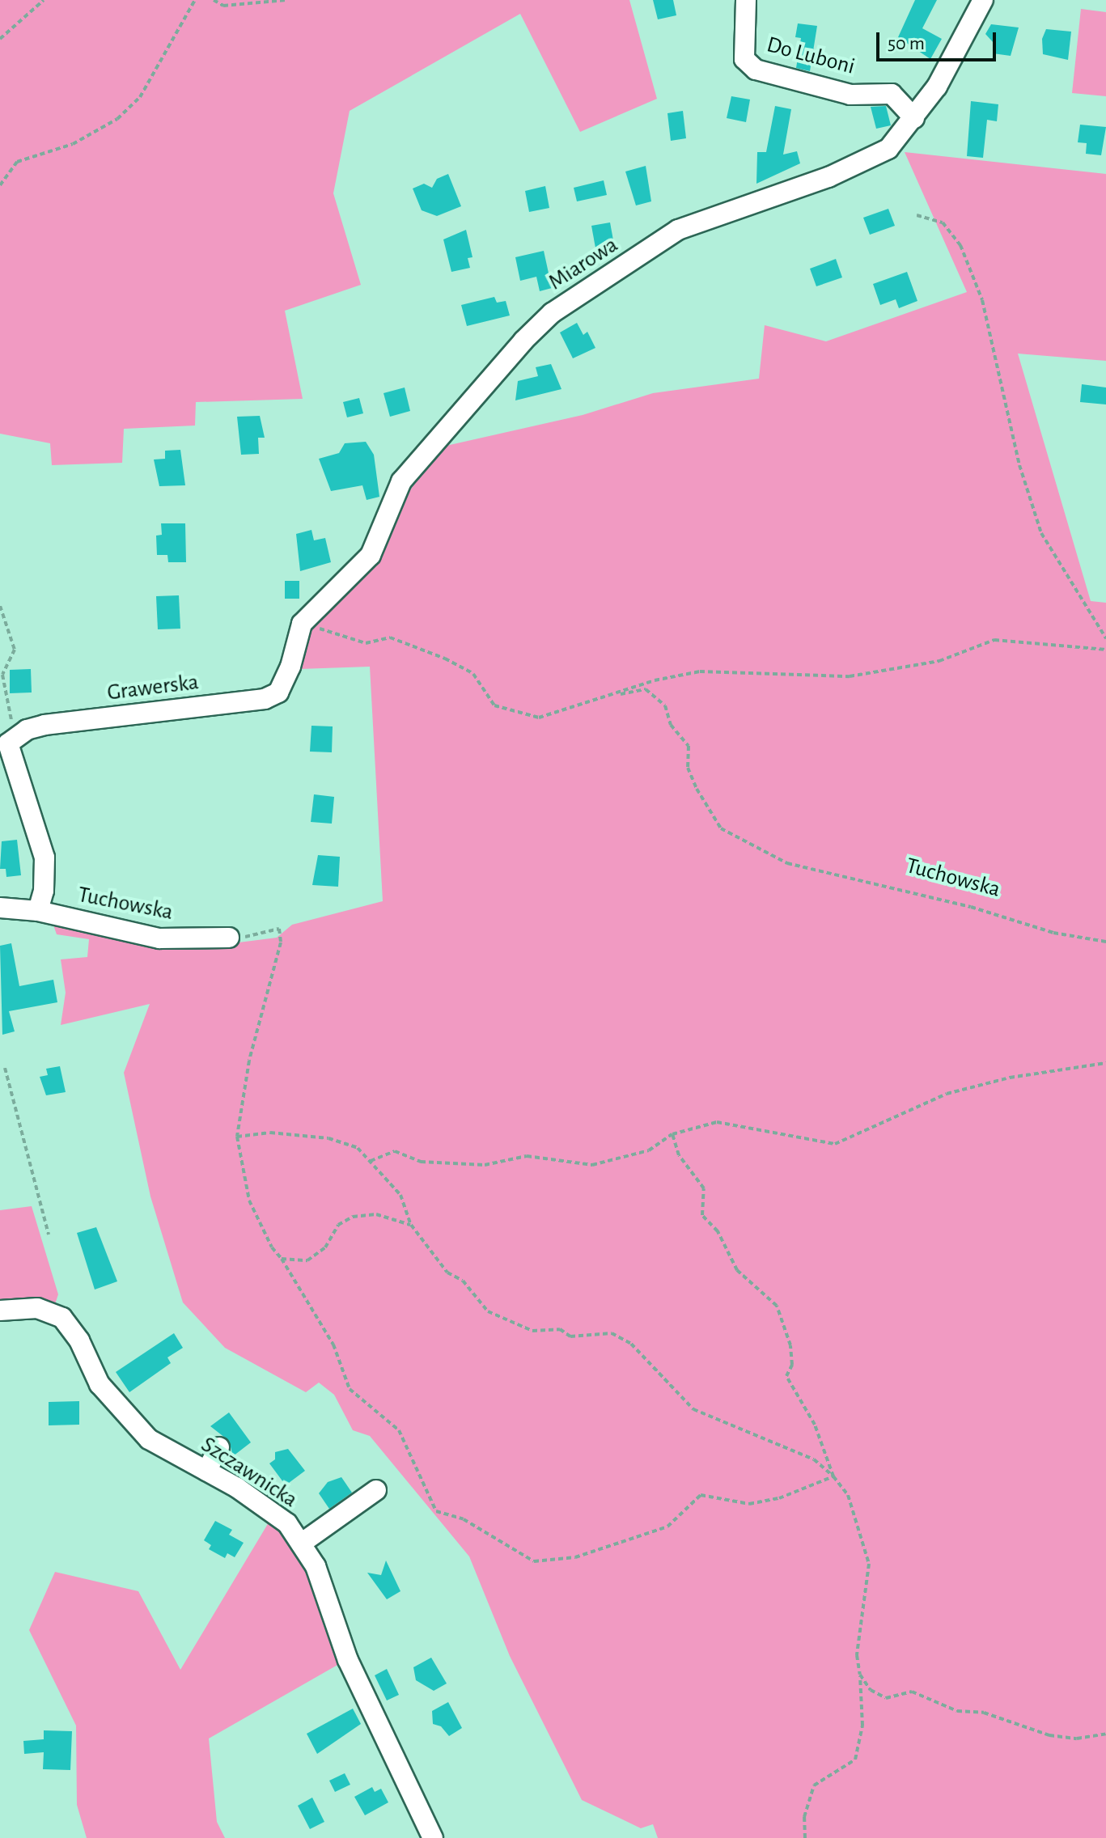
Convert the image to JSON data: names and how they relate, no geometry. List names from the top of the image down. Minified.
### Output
{"streets":{"street":["Do Luboni","Miarowa","Grawerska","Tuchowska","Szczawnicka"]},"crossings":[["Do Luboni","Miarowa"],["Miarowa","Grawerska"],["Grawerska","Tuchowska"]],"scale_bar":"50 m"}
